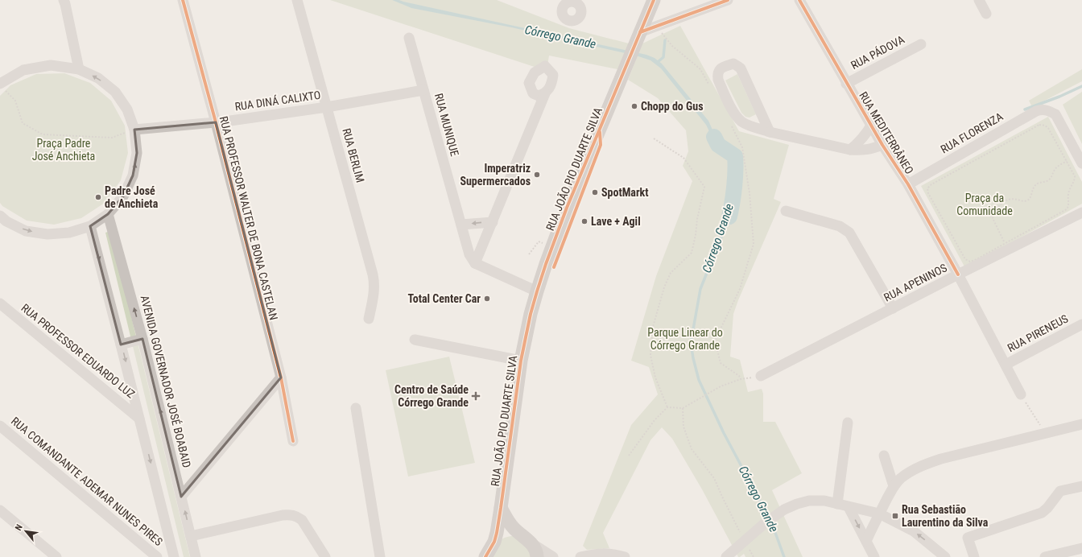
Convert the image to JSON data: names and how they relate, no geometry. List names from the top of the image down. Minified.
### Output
{"streets":{"main road":["RUA JOÃO PIO DUARTE SILVA"],"street":["RUA PÁDOVA","RUA DINÁ CALIXTO","RUA MUNIQUE","RUA MEDITERRÂNEO","RUA FLORENZA","RUA BERLIM","RUA PROFESSOR WALTER DE BONA CASTELAN","RUA APENINOS","RUA PIRENEUS","RUA PROFESSOR EDUARDO LUZ","AVENIDA GOVERNADOR JOSÉ BOABAID","RUA COMANDANTE ADEMAR NUNES PIRES"]},"crossings":[["RUA PÁDOVA","RUA MEDITERRÂNEO"],["RUA DINÁ CALIXTO","RUA MUNIQUE"],["RUA DINÁ CALIXTO","RUA BERLIM"],["RUA DINÁ CALIXTO","RUA PROFESSOR WALTER DE BONA CASTELAN"],["RUA MEDITERRÂNEO","RUA FLORENZA"],["RUA MEDITERRÂNEO","RUA APENINOS"],["RUA MEDITERRÂNEO","RUA PIRENEUS"]],"water":["Córrego Grande"],"parks":["Praça Padre José Anchieta","Praça da Comunidade","Parque Linear do Córrego Grande"],"places":{"other":["Chopp do Gus","Imperatriz Supermercados","SpotMarkt","Padre José de Anchieta","Lave + Agil","Total Center Car"],"health":["Centro de Saúde Córrego Grande"],"transit":["Rua Sebastião Laurentino da Silva"]},"north":"top left"}
